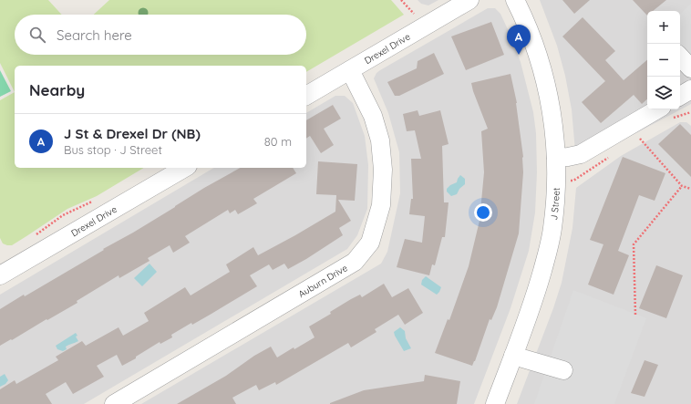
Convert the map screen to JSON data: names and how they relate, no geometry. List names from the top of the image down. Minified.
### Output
{"streets":{"street":["Drexel Drive","J Street","Auburn Drive"]},"crossings":[["Drexel Drive","Auburn Drive"]],"page":{"map_buttons":["+","−"],"search":"Search here","pins":"A","heading":"Nearby","list":[{"mark":"A","name":"J St & Drexel Dr (NB)","note":"Bus stop · J Street","value":"80 m"}]}}
